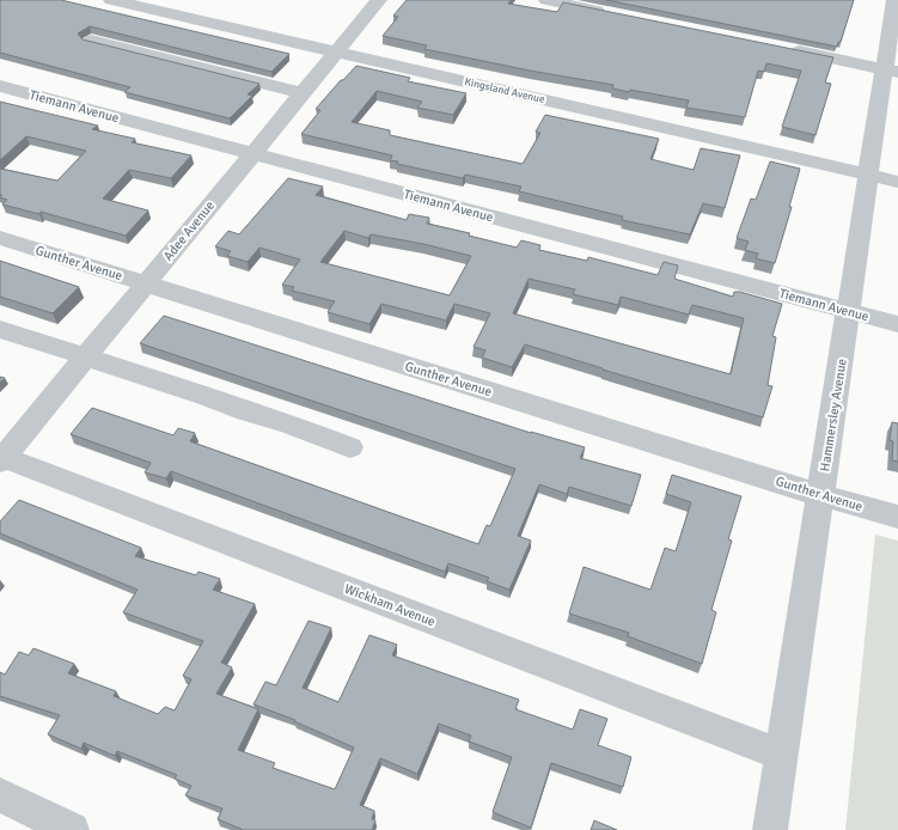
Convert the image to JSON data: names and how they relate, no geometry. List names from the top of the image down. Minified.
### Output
{"streets":{"street":["Kingsland Avenue","Tiemann Avenue","Adee Avenue","Gunther Avenue","Hammersley Avenue","Wickham Avenue"]},"crossings":[["Kingsland Avenue","Adee Avenue"],["Kingsland Avenue","Hammersley Avenue"],["Tiemann Avenue","Adee Avenue"],["Tiemann Avenue","Hammersley Avenue"],["Adee Avenue","Gunther Avenue"],["Adee Avenue","Wickham Avenue"],["Gunther Avenue","Hammersley Avenue"],["Hammersley Avenue","Wickham Avenue"]]}
